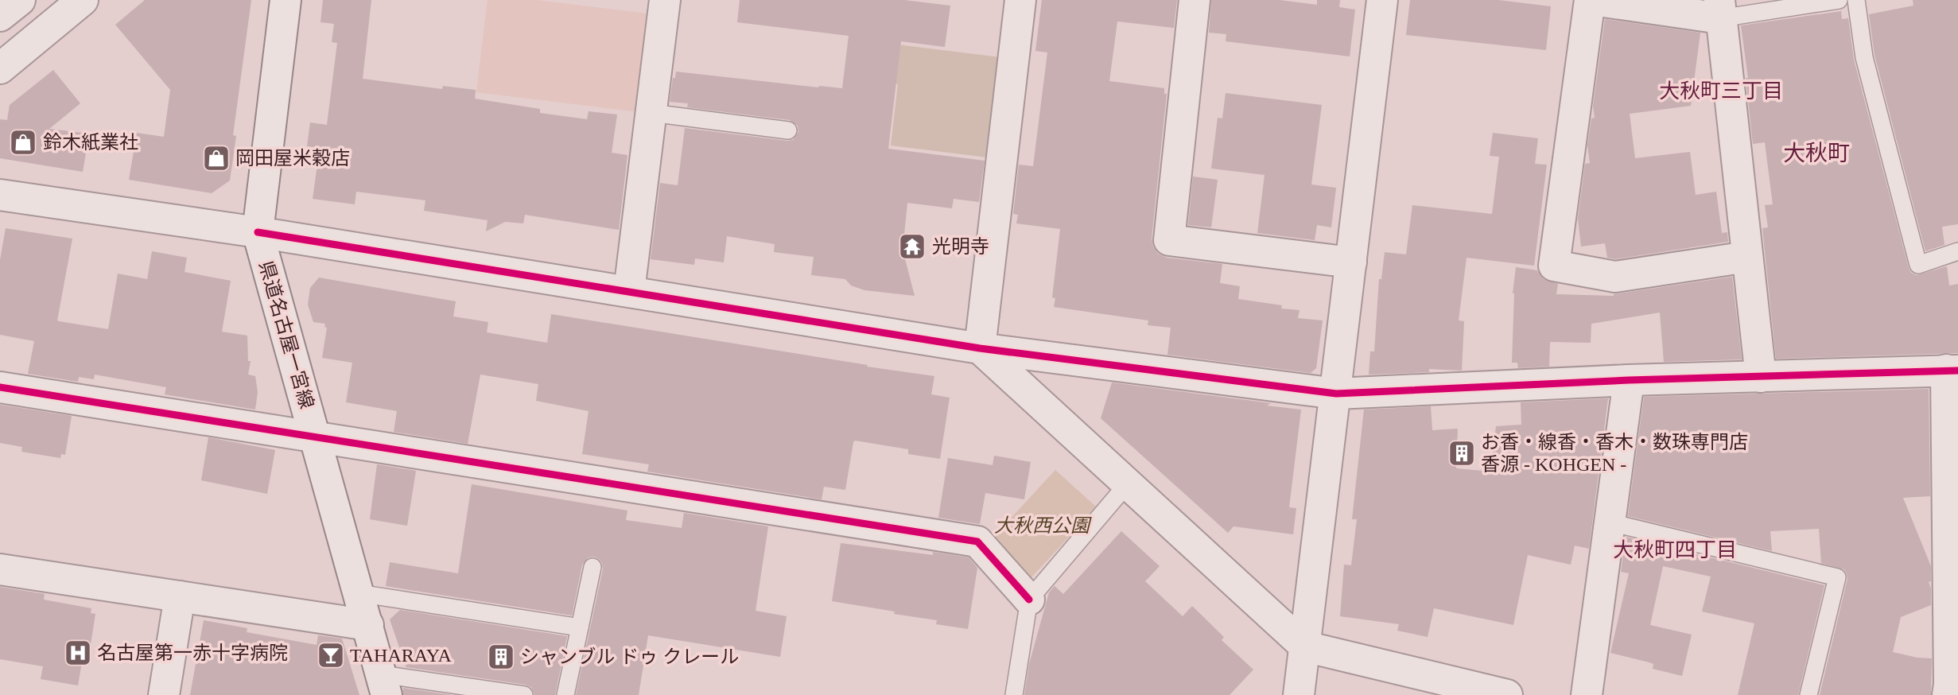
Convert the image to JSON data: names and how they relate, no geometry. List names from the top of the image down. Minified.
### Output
{"streets":{"street":["県道名古屋一宮線"]},"districts":["大秋町三丁目","大秋町","大秋町四丁目"],"parks":["大秋西公園"],"places":{"shop":["鈴木紙業社","岡田屋米穀店"],"temple":["光明寺"],"building":["お香・線香・香木・数珠専門店 香源 - KOHGEN -","シャンブル ドゥ クレール"],"hospital":["名古屋第一赤十字病院"],"bar":["TAHARAYA"]}}
